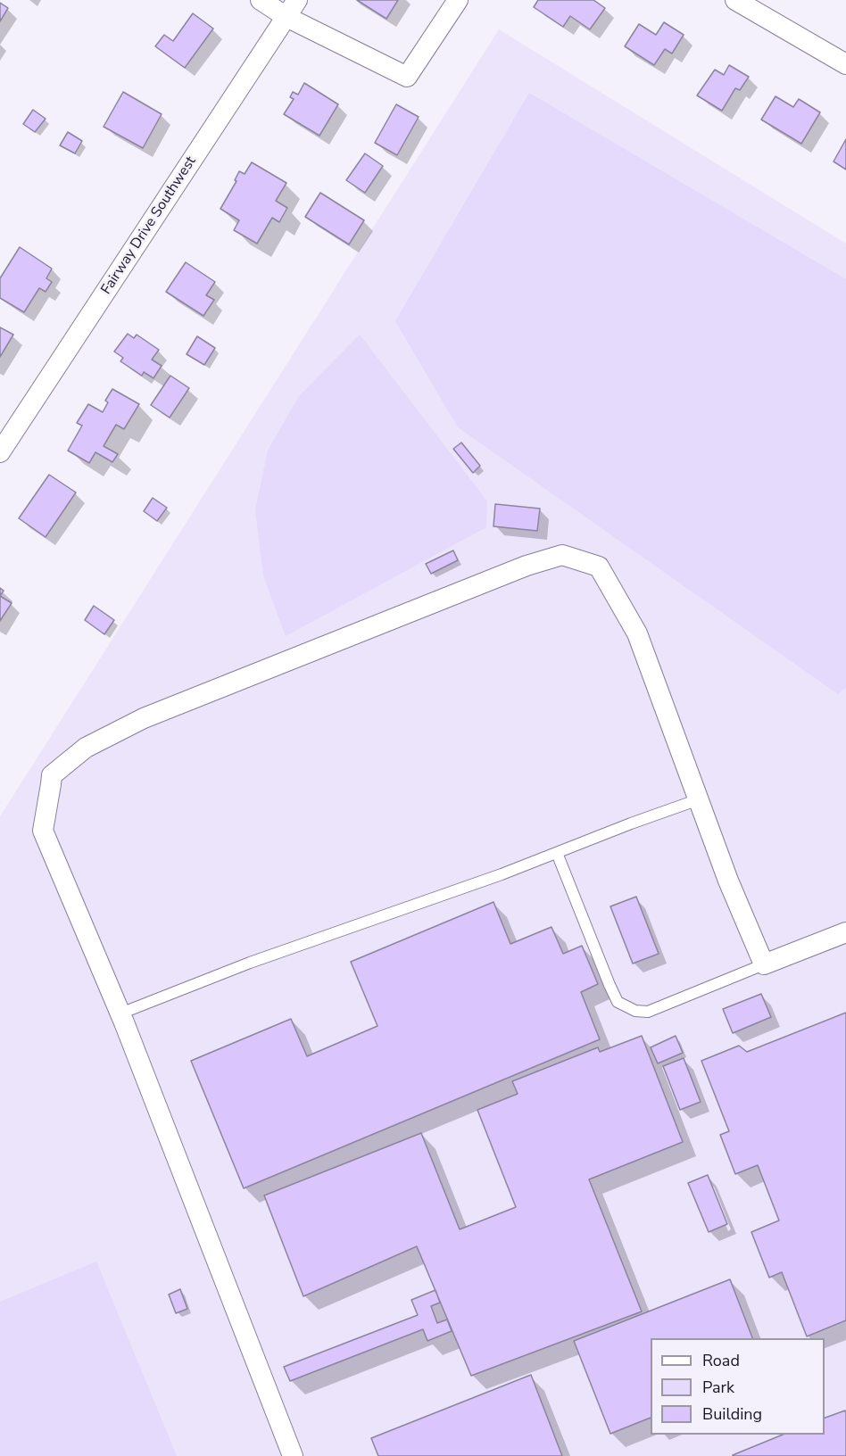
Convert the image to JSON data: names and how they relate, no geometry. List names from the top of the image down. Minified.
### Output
{"streets":{"street":["Fairway Drive Southwest"]},"legend":["Road","Park","Building"]}
